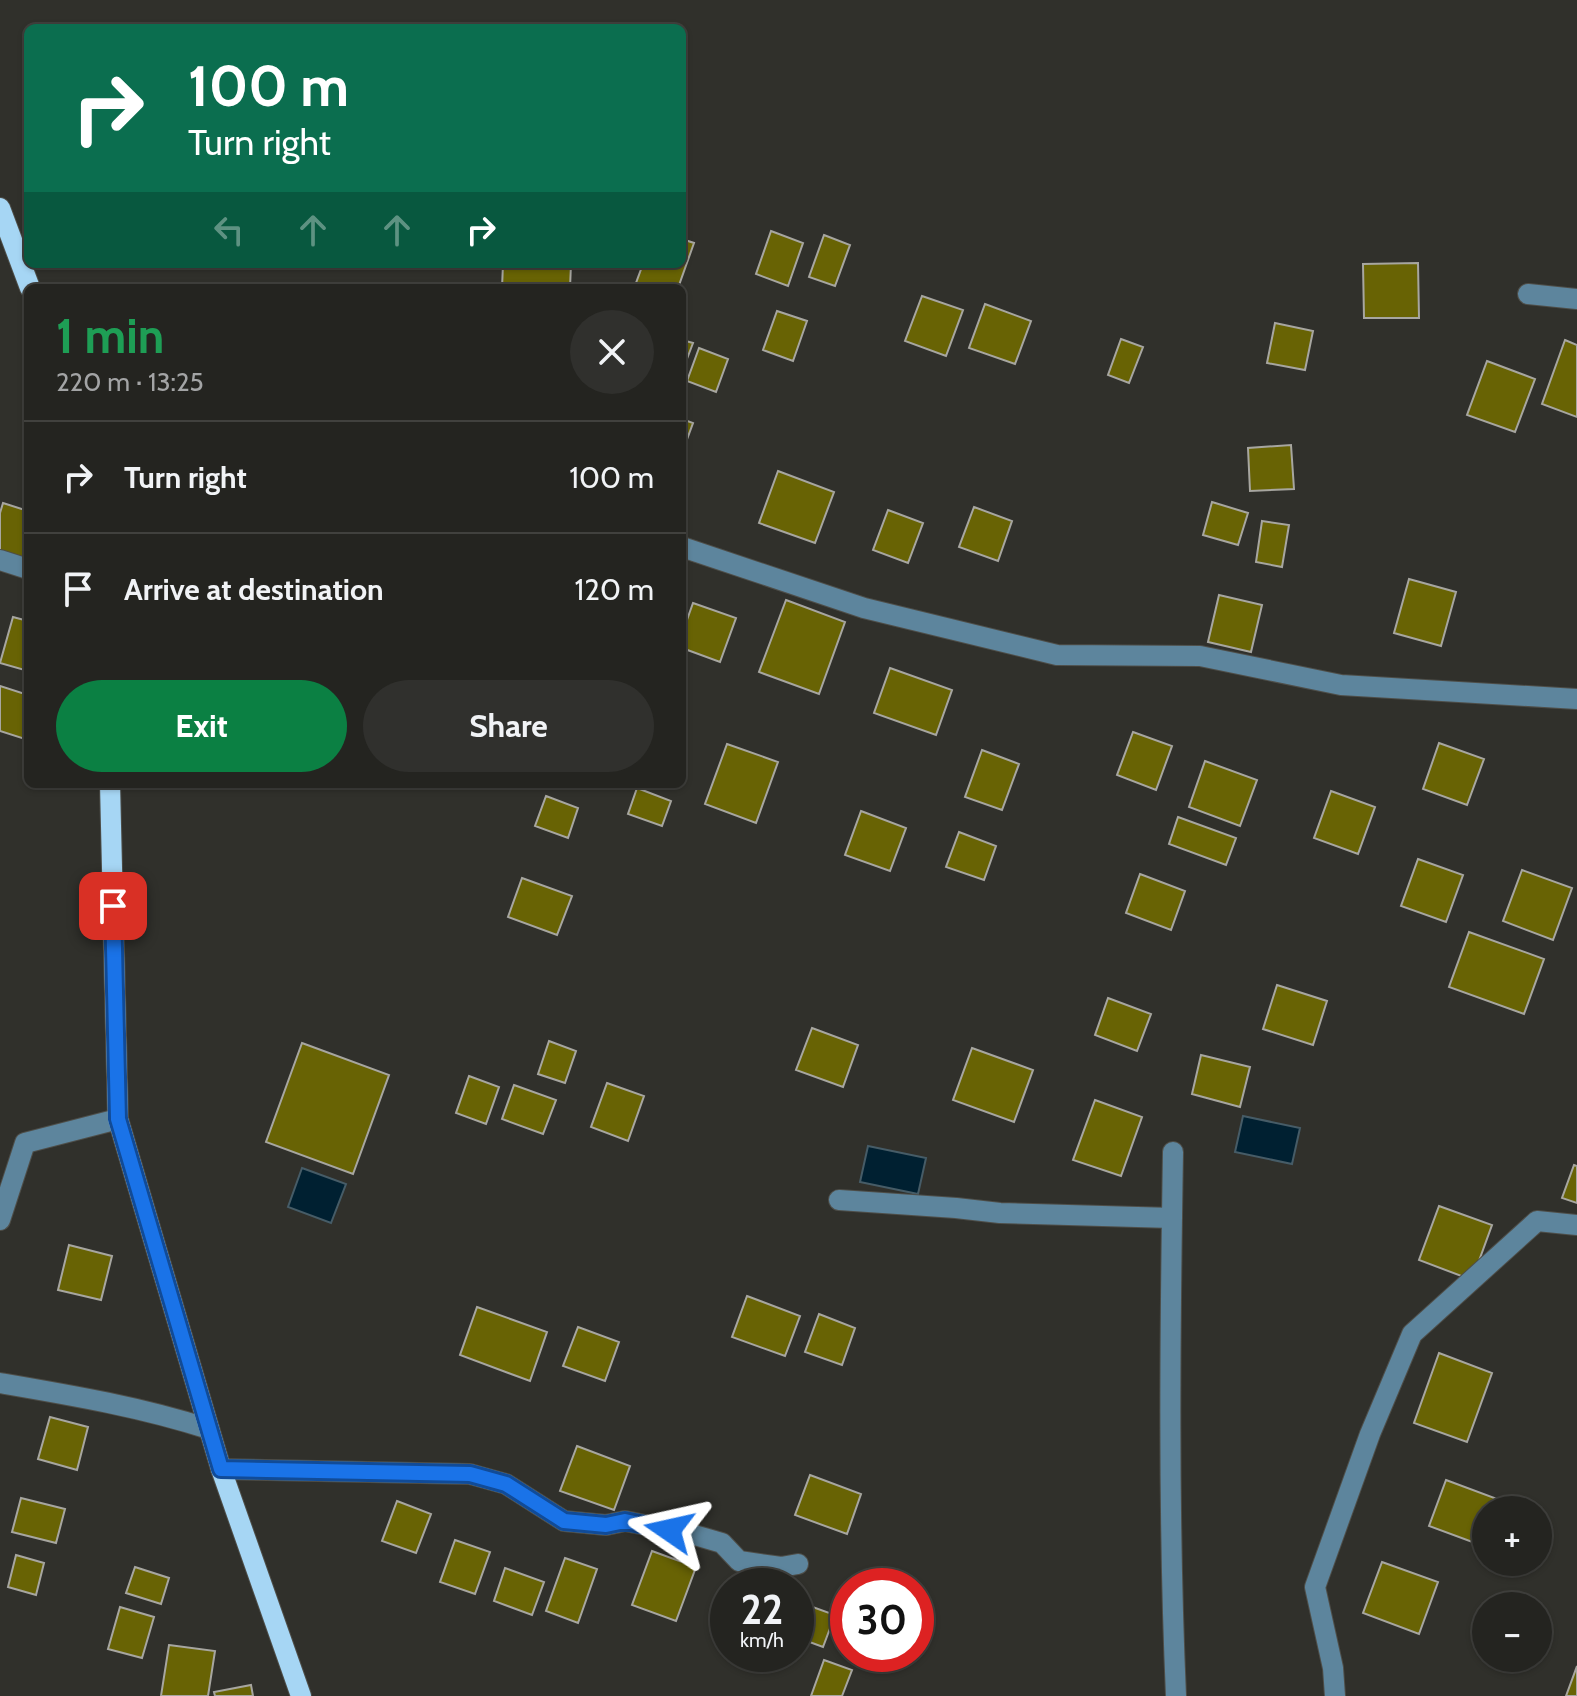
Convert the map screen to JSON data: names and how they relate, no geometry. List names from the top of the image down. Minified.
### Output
{"page":{"turn":["100 m","Turn right"],"heading":["1 min","220 m · 13:25"],"list":[{"name":"Turn right","value":"100 m"},{"name":"Arrive at destination","value":"120 m"}],"buttons":["Exit","Share"],"map_buttons":["+","−"],"speed":"22 km/h","limit":"30"}}
